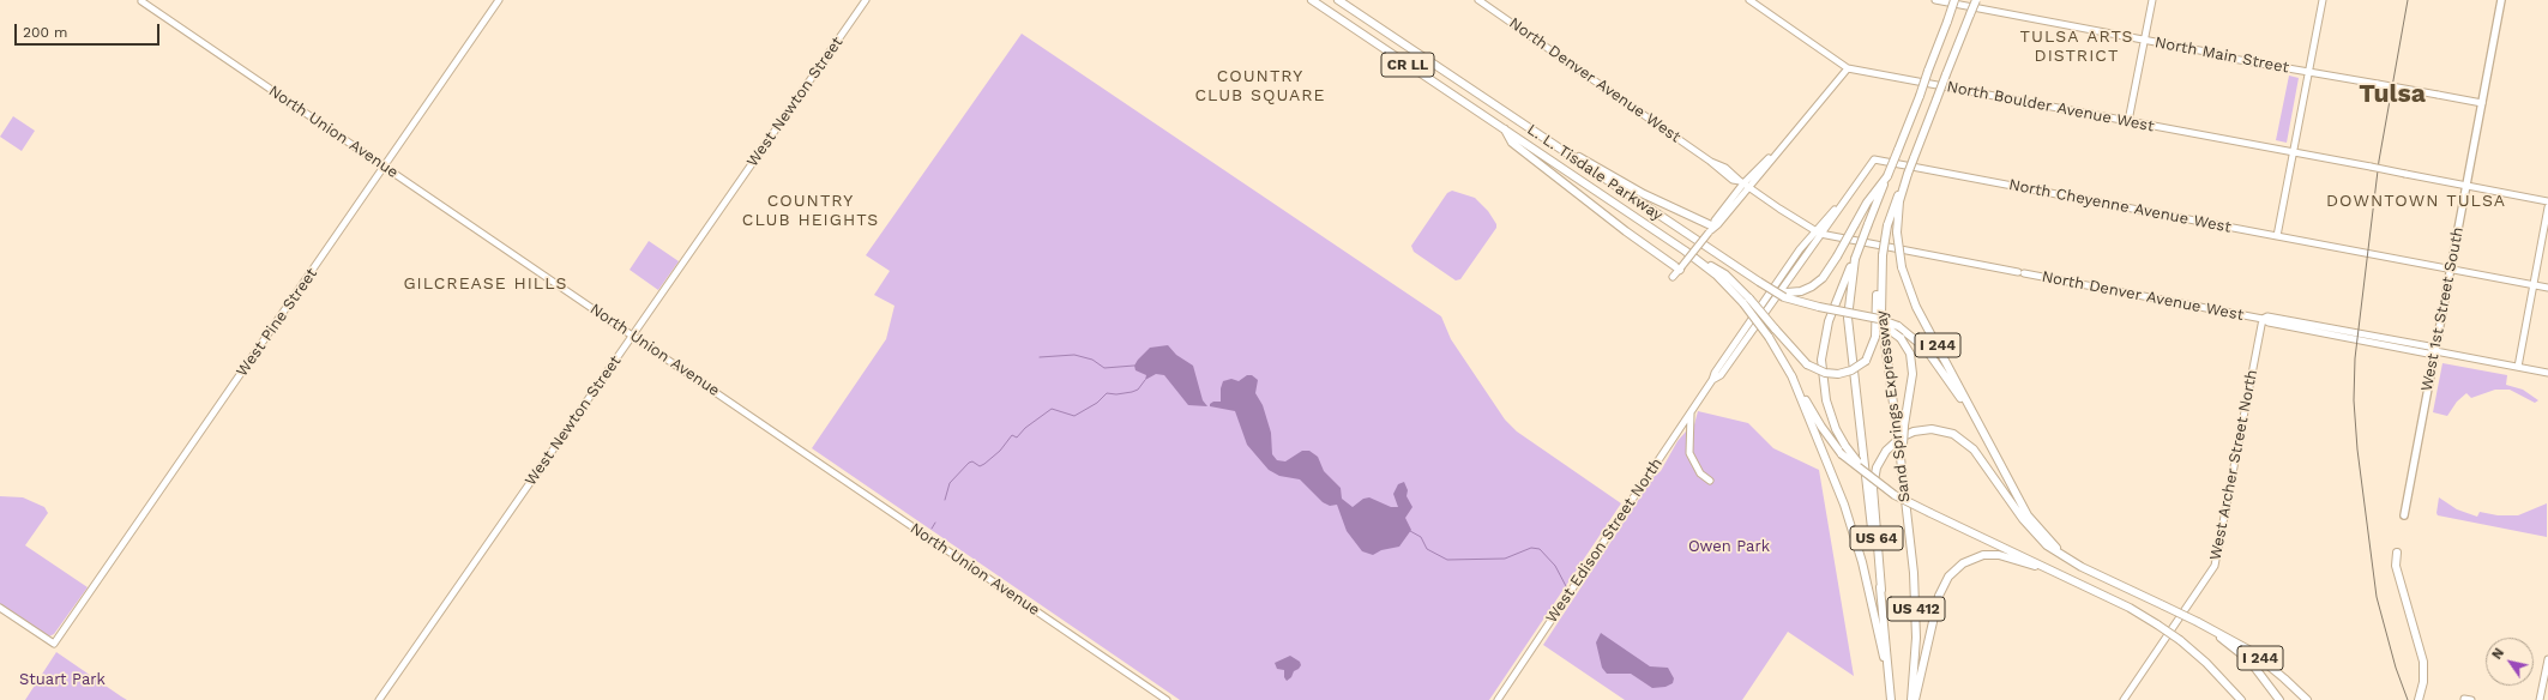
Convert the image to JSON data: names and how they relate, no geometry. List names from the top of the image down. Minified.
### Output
{"streets":{"highway":["CR LL","L. L. Tisdale Parkway","I 244","Sand Springs Expressway","US 64","US 412"],"main road":["West 1st Street South"],"street":["North Main Street","North Denver Avenue West","West Newton Street","North Boulder Avenue West","North Union Avenue","North Cheyenne Avenue West","West Pine Street","West Archer Street North","West Edison Street North"]},"crossings":[["North Main Street","West 1st Street South"],["CR LL","L. L. Tisdale Parkway"],["CR LL","I 244"],["North Denver Avenue West","West 1st Street South"],["North Denver Avenue West","West Archer Street North"],["North Denver Avenue West","West Edison Street North"],["West Newton Street","North Union Avenue"],["North Boulder Avenue West","West 1st Street South"],["North Union Avenue","West Pine Street"],["North Cheyenne Avenue West","West 1st Street South"],["North Cheyenne Avenue West","West Edison Street North"],["I 244","Sand Springs Expressway"],["I 244","US 64"],["I 244","US 412"],["US 64","US 412"]],"districts":["TULSA ARTS DISTRICT","COUNTRY CLUB SQUARE","Tulsa","COUNTRY CLUB HEIGHTS","DOWNTOWN TULSA","GILCREASE HILLS"],"parks":["Owen Park","Stuart Park"],"scale_bar":"200 m","north":"top left"}
